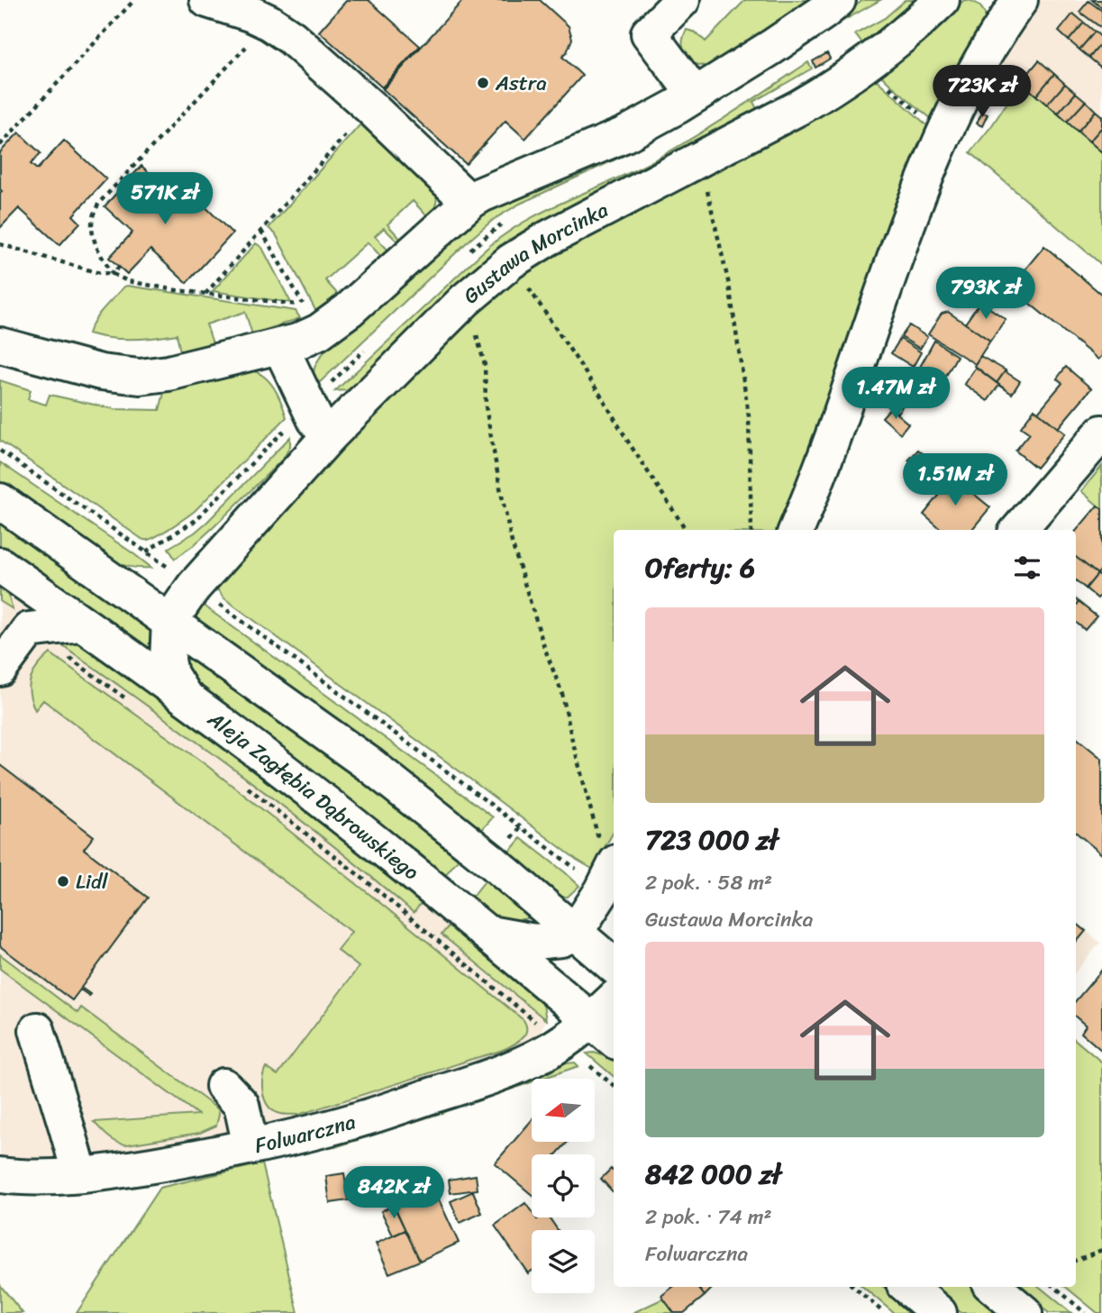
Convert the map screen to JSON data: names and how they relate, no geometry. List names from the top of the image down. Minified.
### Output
{"streets":{"street":["Gustawa Morcinka","Aleja Zagłębia Dąbrowskiego","Folwarczna"]},"crossings":[["Aleja Zagłębia Dąbrowskiego","Folwarczna"]],"places":["Astra","Lidl"],"north":"left","page":{"price":["723K zł","571K zł","793K zł","1.47M zł","1.51M zł","842K zł"],"heading":"Oferty: 6","list":[{"name":"723 000 zł","note":"2 pok. · 58 m² · Gustawa Morcinka"},{"name":"842 000 zł","note":"2 pok. · 74 m² · Folwarczna"}]}}
